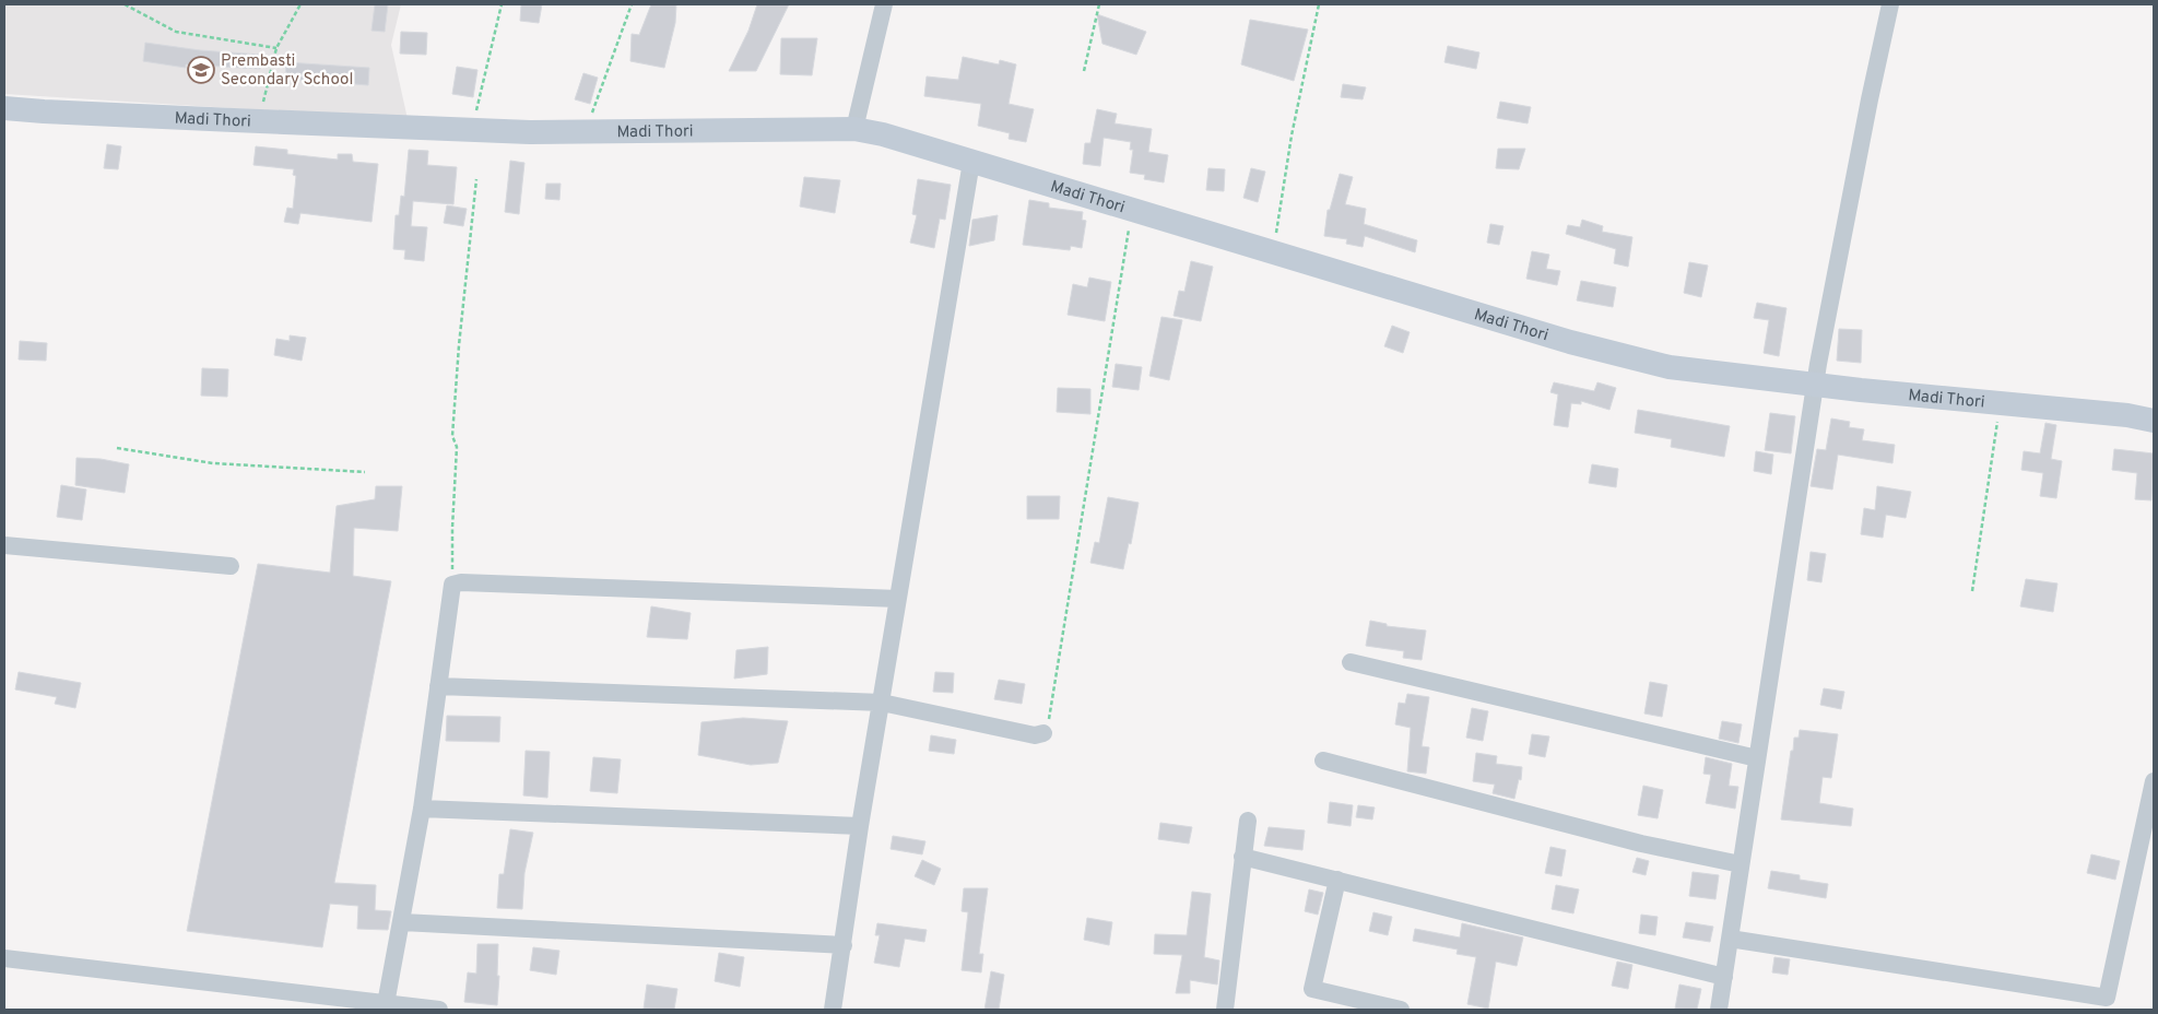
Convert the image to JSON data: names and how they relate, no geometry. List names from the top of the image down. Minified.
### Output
{"streets":{"main road":["Madi Thori"]},"places":{"school or university":["Prembasti Secondary School"]}}
